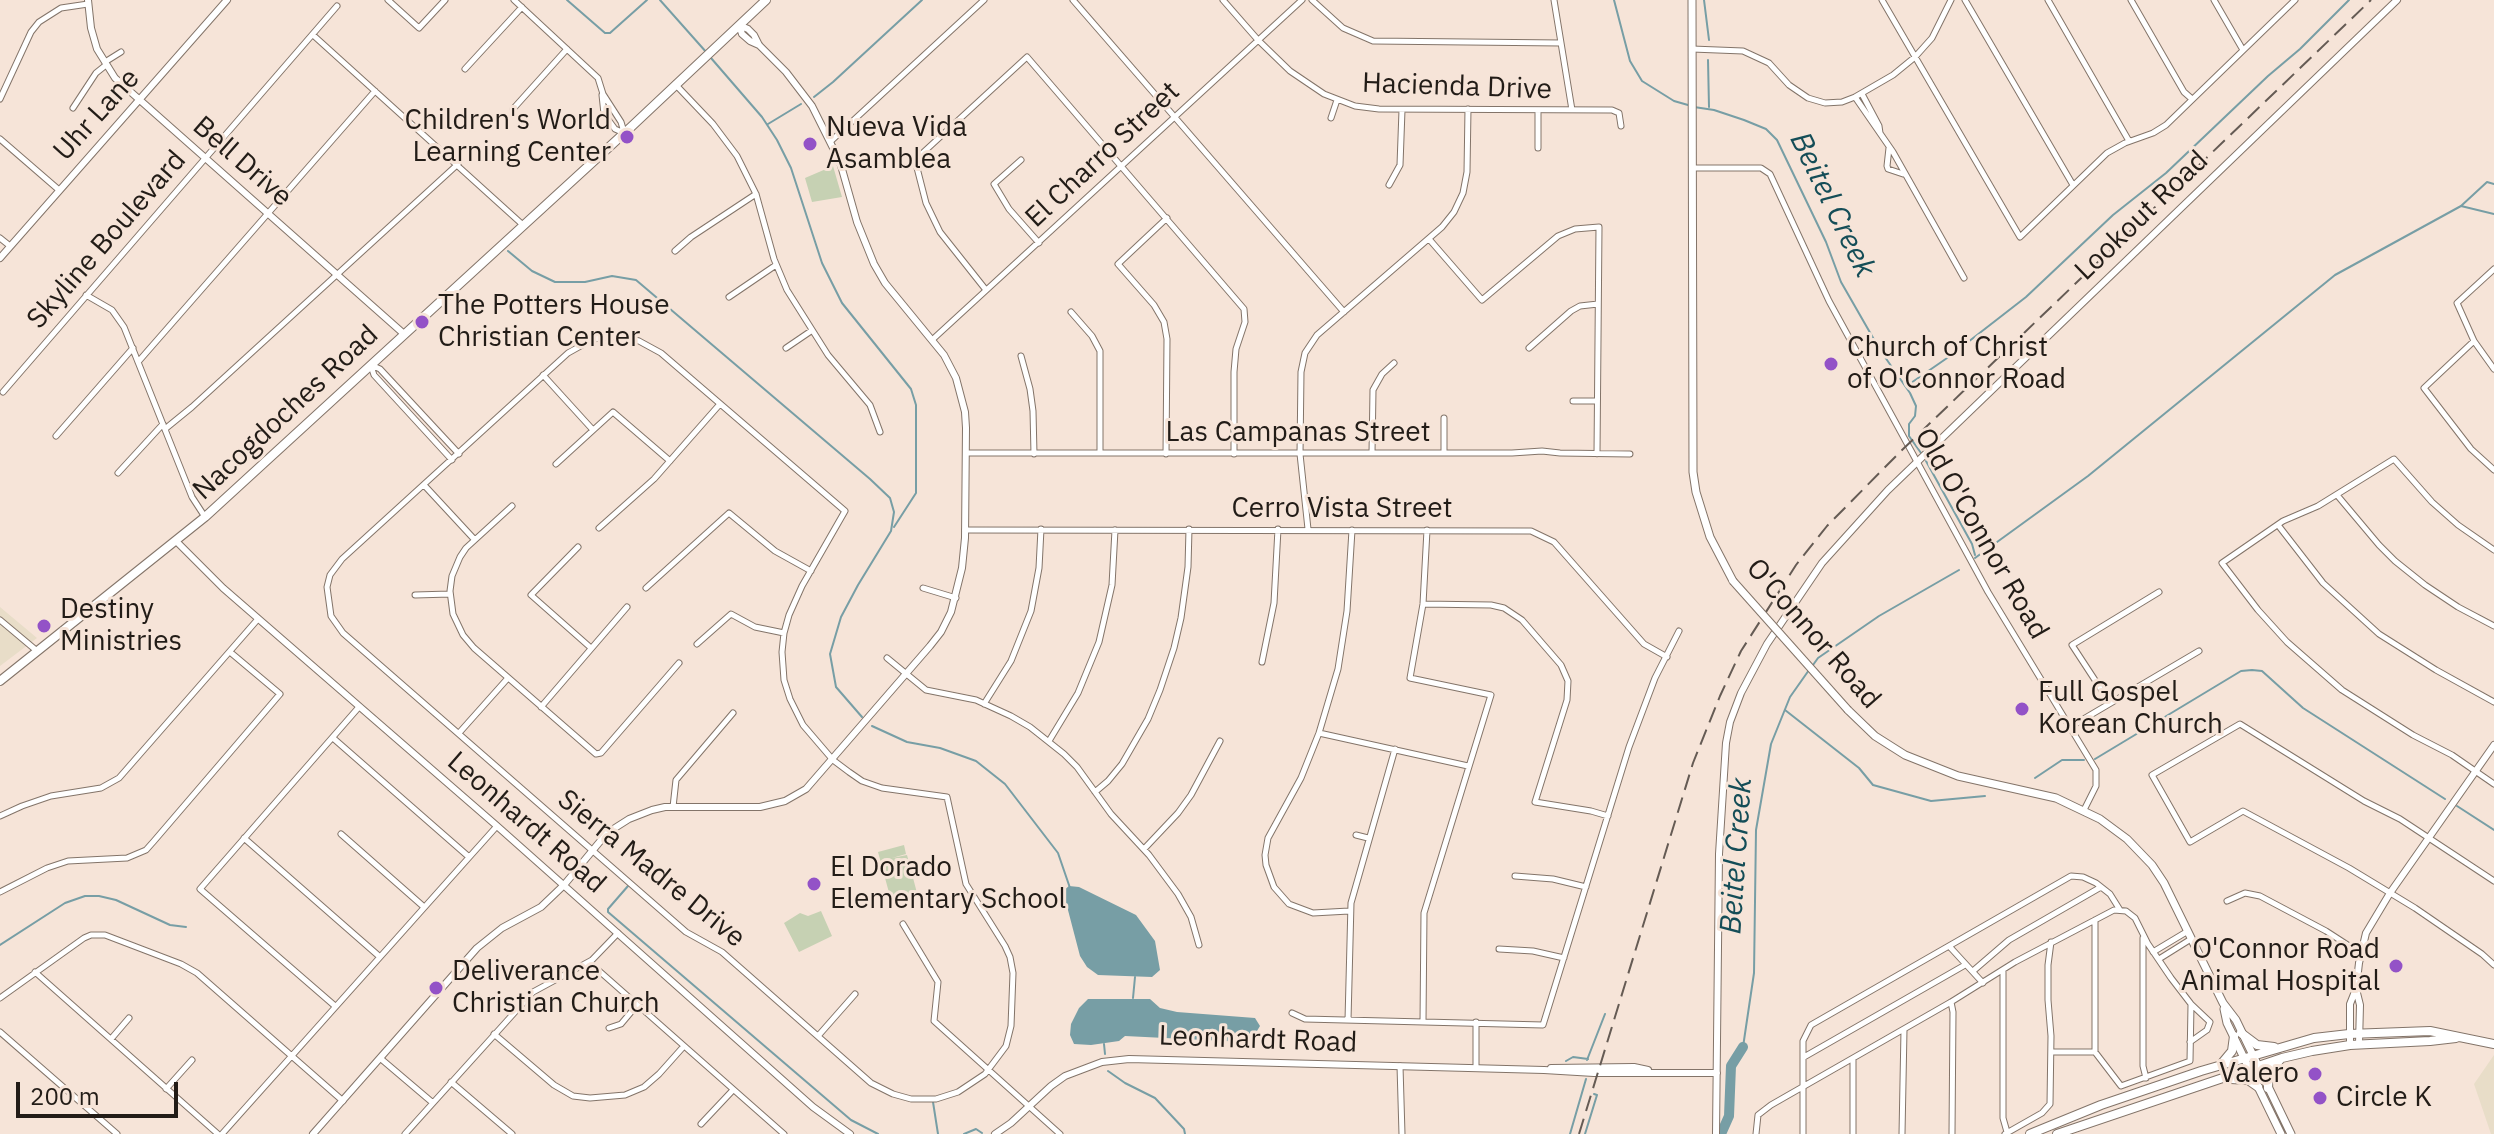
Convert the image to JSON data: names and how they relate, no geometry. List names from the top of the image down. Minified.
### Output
{"streets":{"main road":["Nacogdoches Road","O'Connor Road"],"street":["Hacienda Drive","Uhr Lane","El Charro Street","Bell Drive","Lookout Road","Skyline Boulevard","Las Campanas Street","Cerro Vista Street","Old O'Connor Road","Leonhardt Road","Sierra Madre Drive"]},"crossings":[["Hacienda Drive","El Charro Street"],["Uhr Lane","Bell Drive"],["Bell Drive","Skyline Boulevard"],["Bell Drive","Nacogdoches Road"],["Lookout Road","Old O'Connor Road"],["Lookout Road","Leonhardt Road"],["Nacogdoches Road","Leonhardt Road"],["Old O'Connor Road","O'Connor Road"]],"water":["Beitel Creek"],"places":["Children's World Learning Center","Nueva Vida Asamblea","The Potters House Christian Center","Church of Christ of O'Connor Road","Destiny Ministries","Full Gospel Korean Church","El Dorado Elementary School","O'Connor Road Animal Hospital","Deliverance Christian Church","Valero","Circle K"],"scale_bar":"200 m"}
